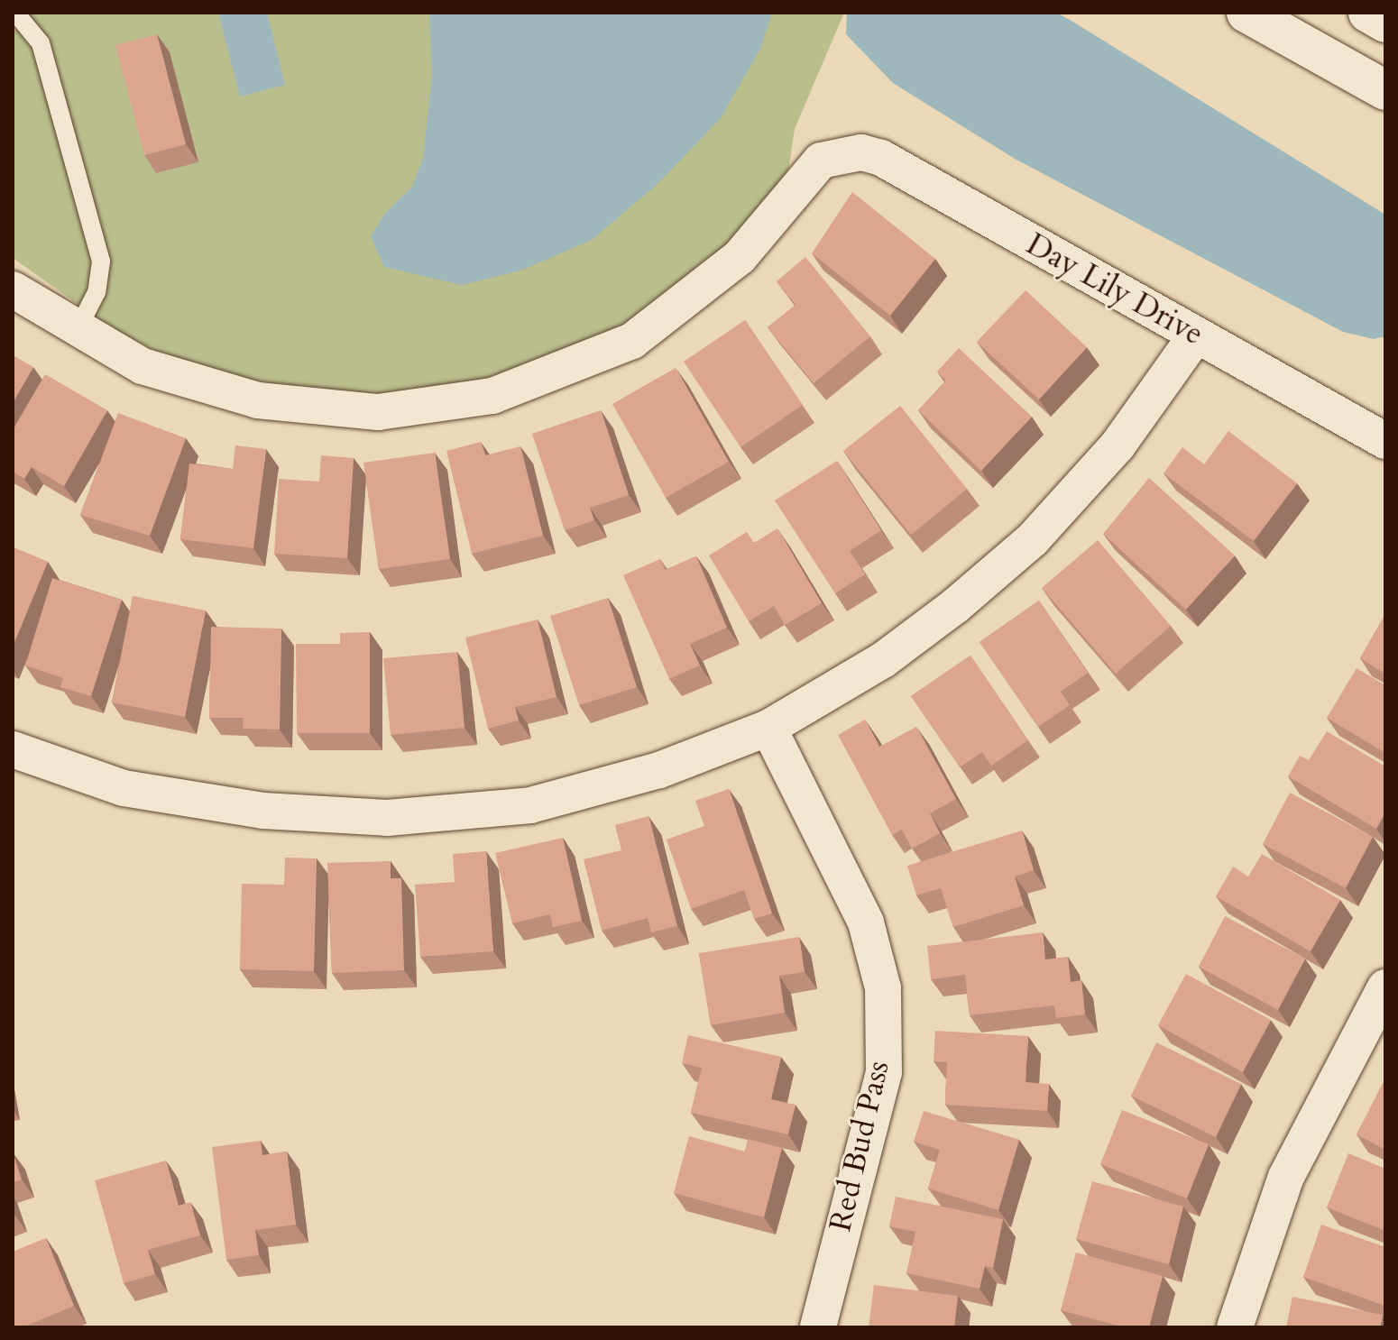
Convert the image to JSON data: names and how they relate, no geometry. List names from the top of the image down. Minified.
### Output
{"streets":{"street":["Day Lily Drive","Red Bud Pass"]}}
